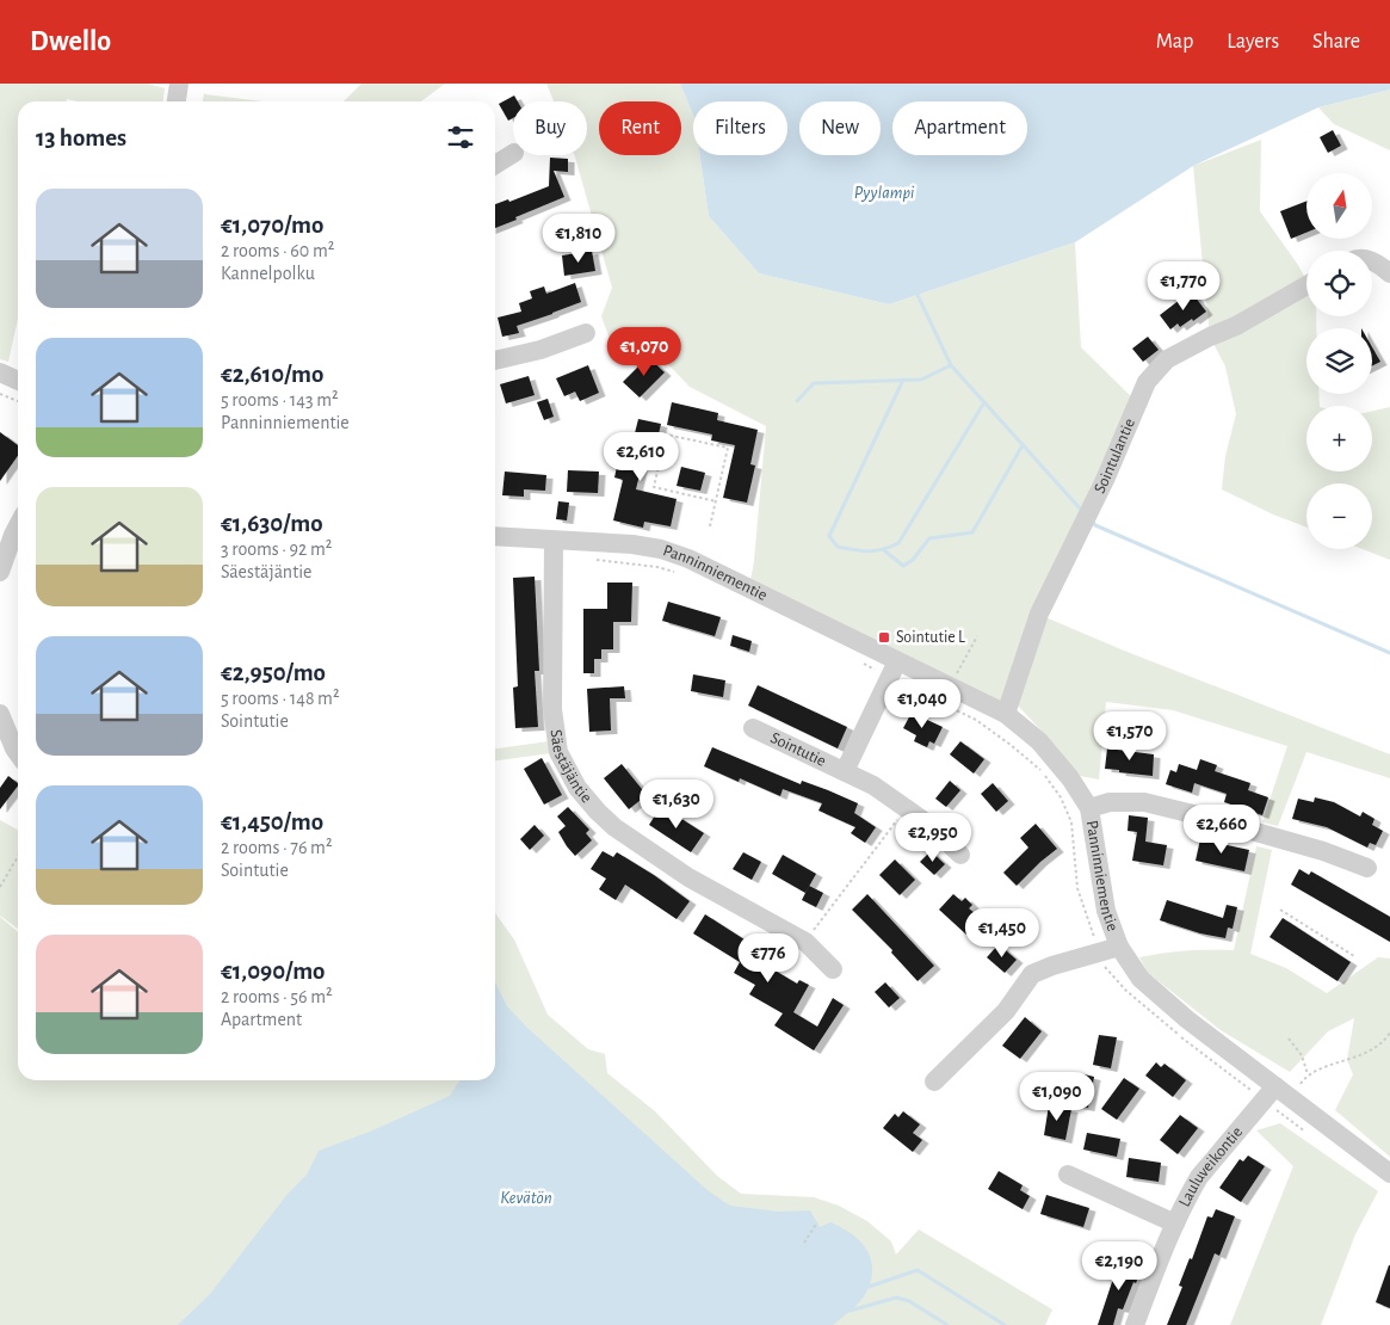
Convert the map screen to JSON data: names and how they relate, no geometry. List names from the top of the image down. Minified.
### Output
{"streets":{"street":["Sointulantie","Panninniementie","Sointutie","Säestäjäntie","Lauluveikontie"]},"crossings":[["Sointulantie","Panninniementie"],["Panninniementie","Sointutie"],["Panninniementie","Säestäjäntie"],["Panninniementie","Lauluveikontie"]],"water":["Pyylampi","Kevätön"],"places":{"transit":["Sointutie L"]},"north":"top","page":{"header":"Dwello","nav":["Map","Layers","Share"],"chip":["Buy","Rent","Filters","New","Apartment"],"heading":"13 homes","map_buttons":["+","−"],"list":[{"name":"€1,070/mo","note":"2 rooms · 60 m² · Kannelpolku"},{"name":"€2,610/mo","note":"5 rooms · 143 m² · Panninniementie"},{"name":"€1,630/mo","note":"3 rooms · 92 m² · Säestäjäntie"},{"name":"€2,950/mo","note":"5 rooms · 148 m² · Sointutie"},{"name":"€1,450/mo","note":"2 rooms · 76 m² · Sointutie"},{"name":"€1,090/mo","note":"2 rooms · 56 m² · Apartment"}],"price":["€1,810","€1,770","€1,070","€2,610","€1,040","€1,570","€1,630","€2,660","€2,950","€1,450","€776","€1,090","€2,190"]}}
